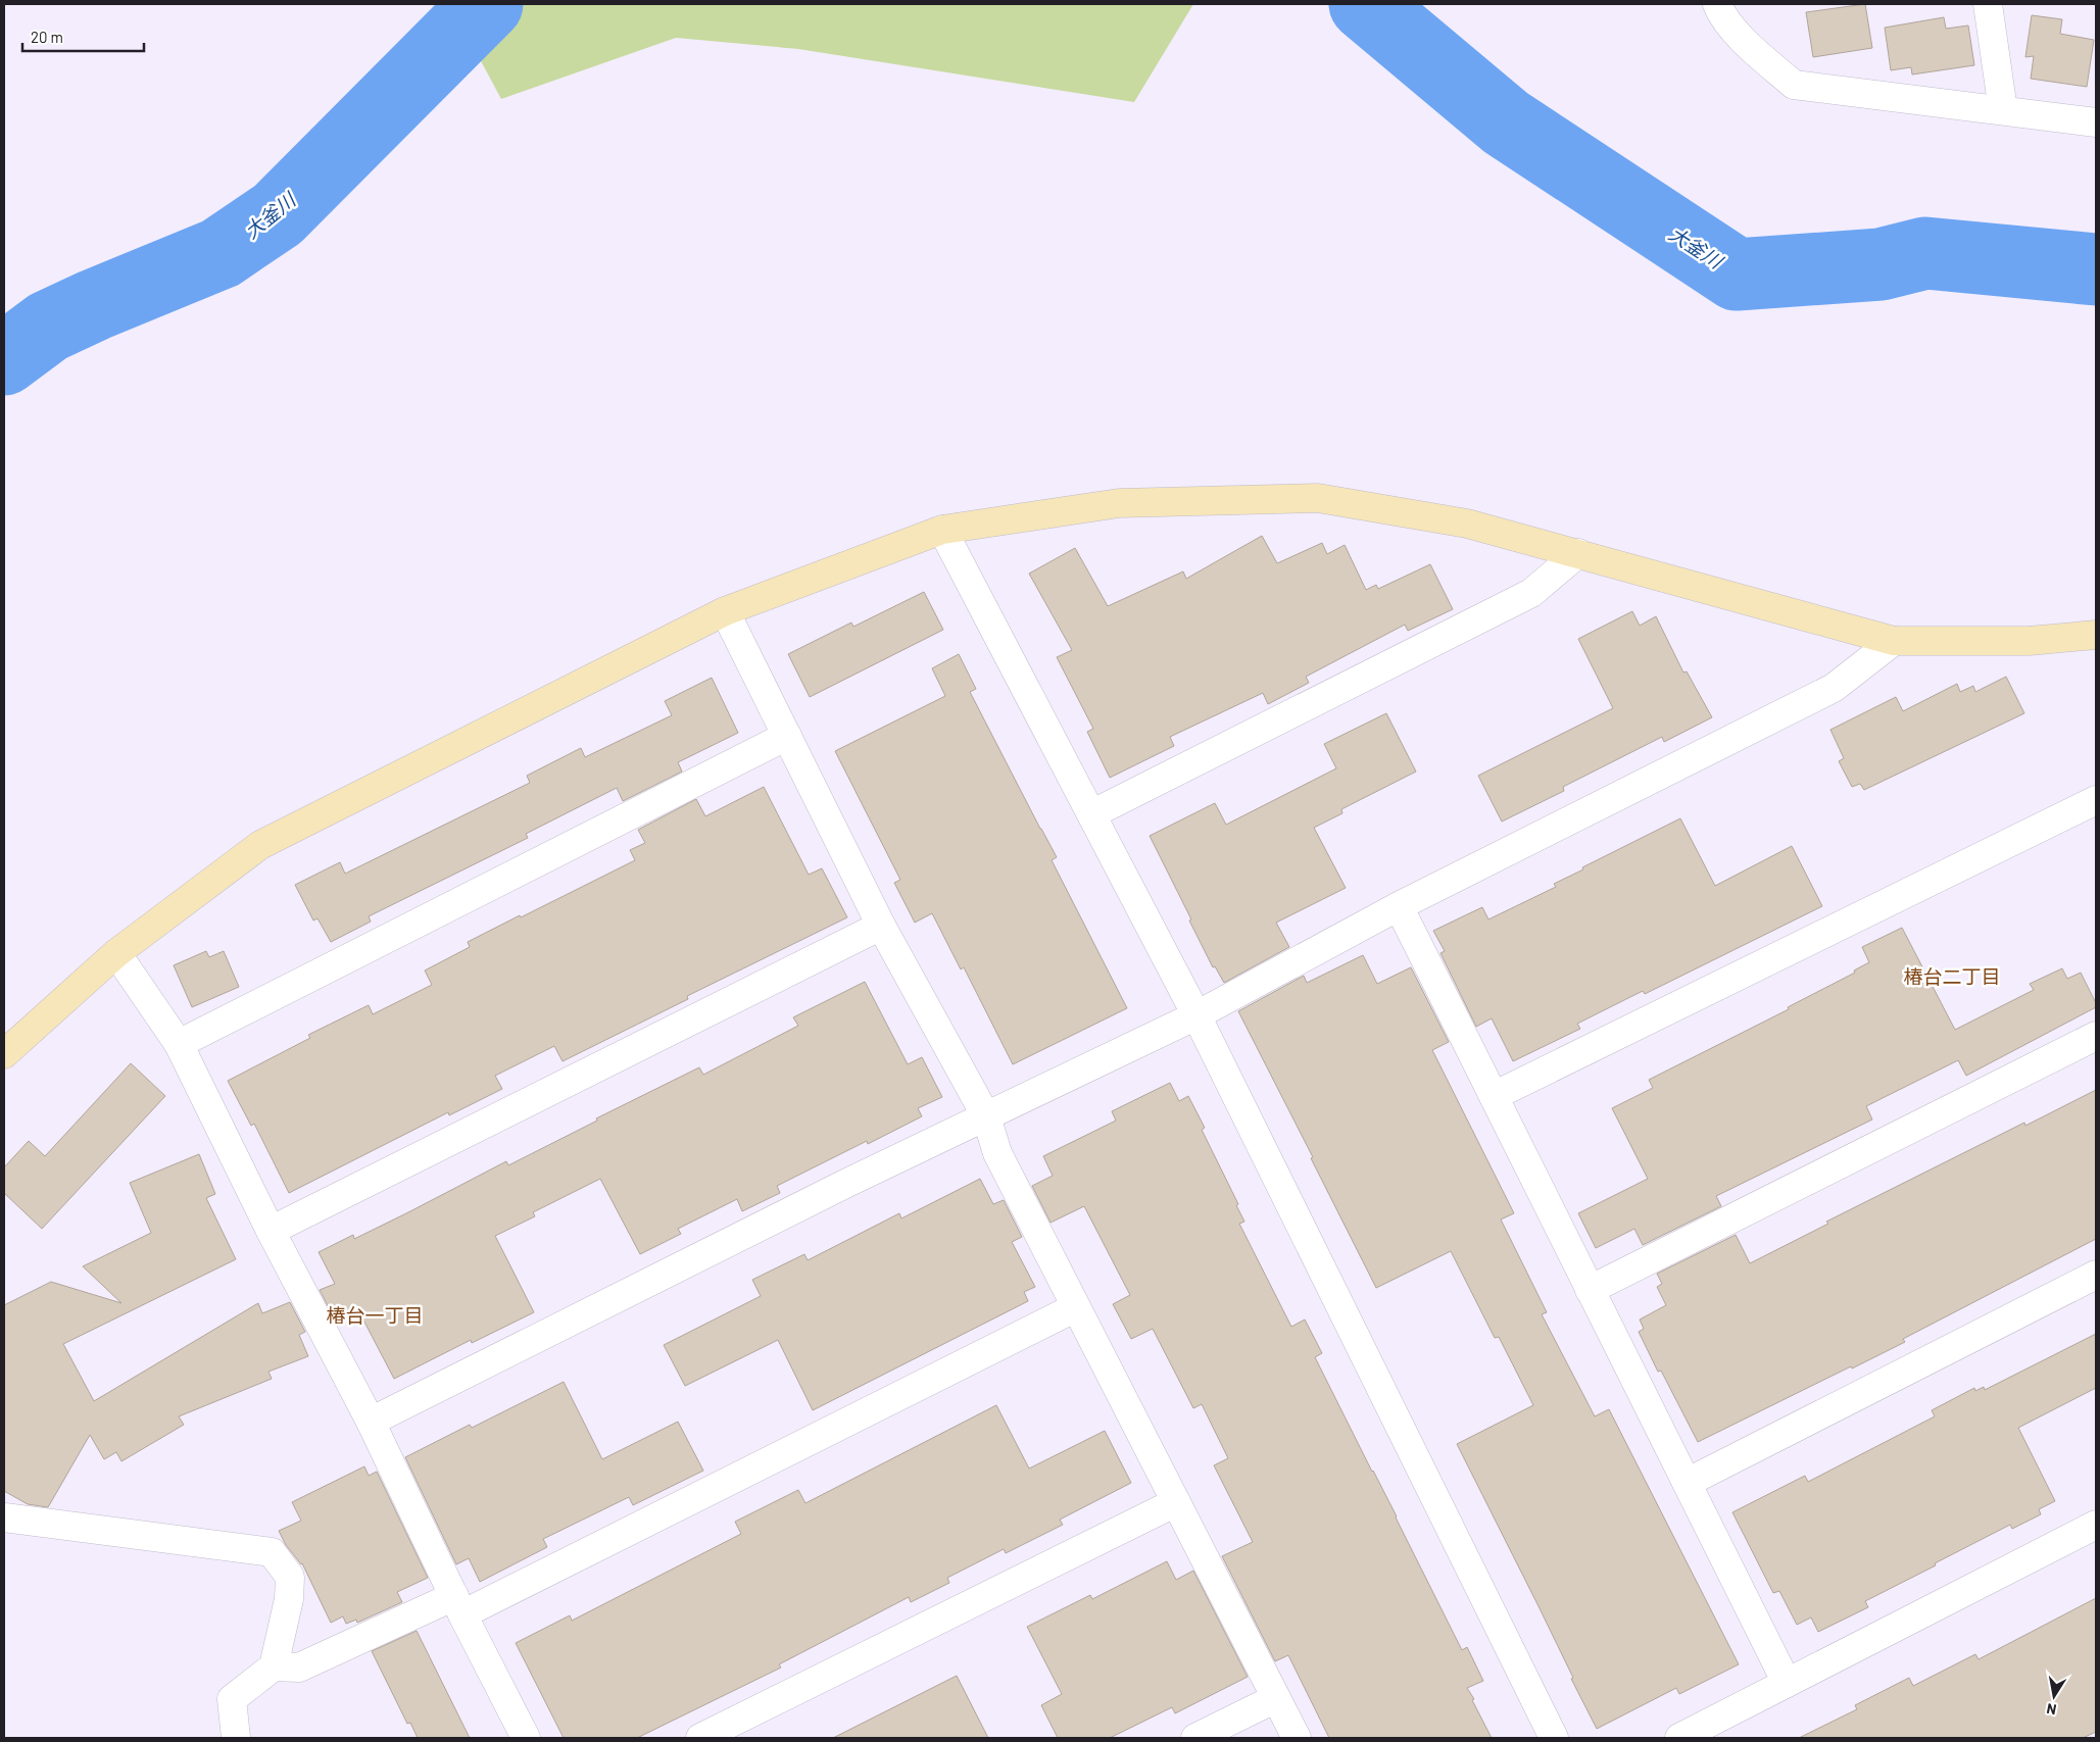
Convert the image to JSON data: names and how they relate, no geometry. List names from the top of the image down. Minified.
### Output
{"districts":["椿台二丁目","椿台一丁目"],"water":["大釜川"],"scale_bar":"20 m","north":"bottom"}
